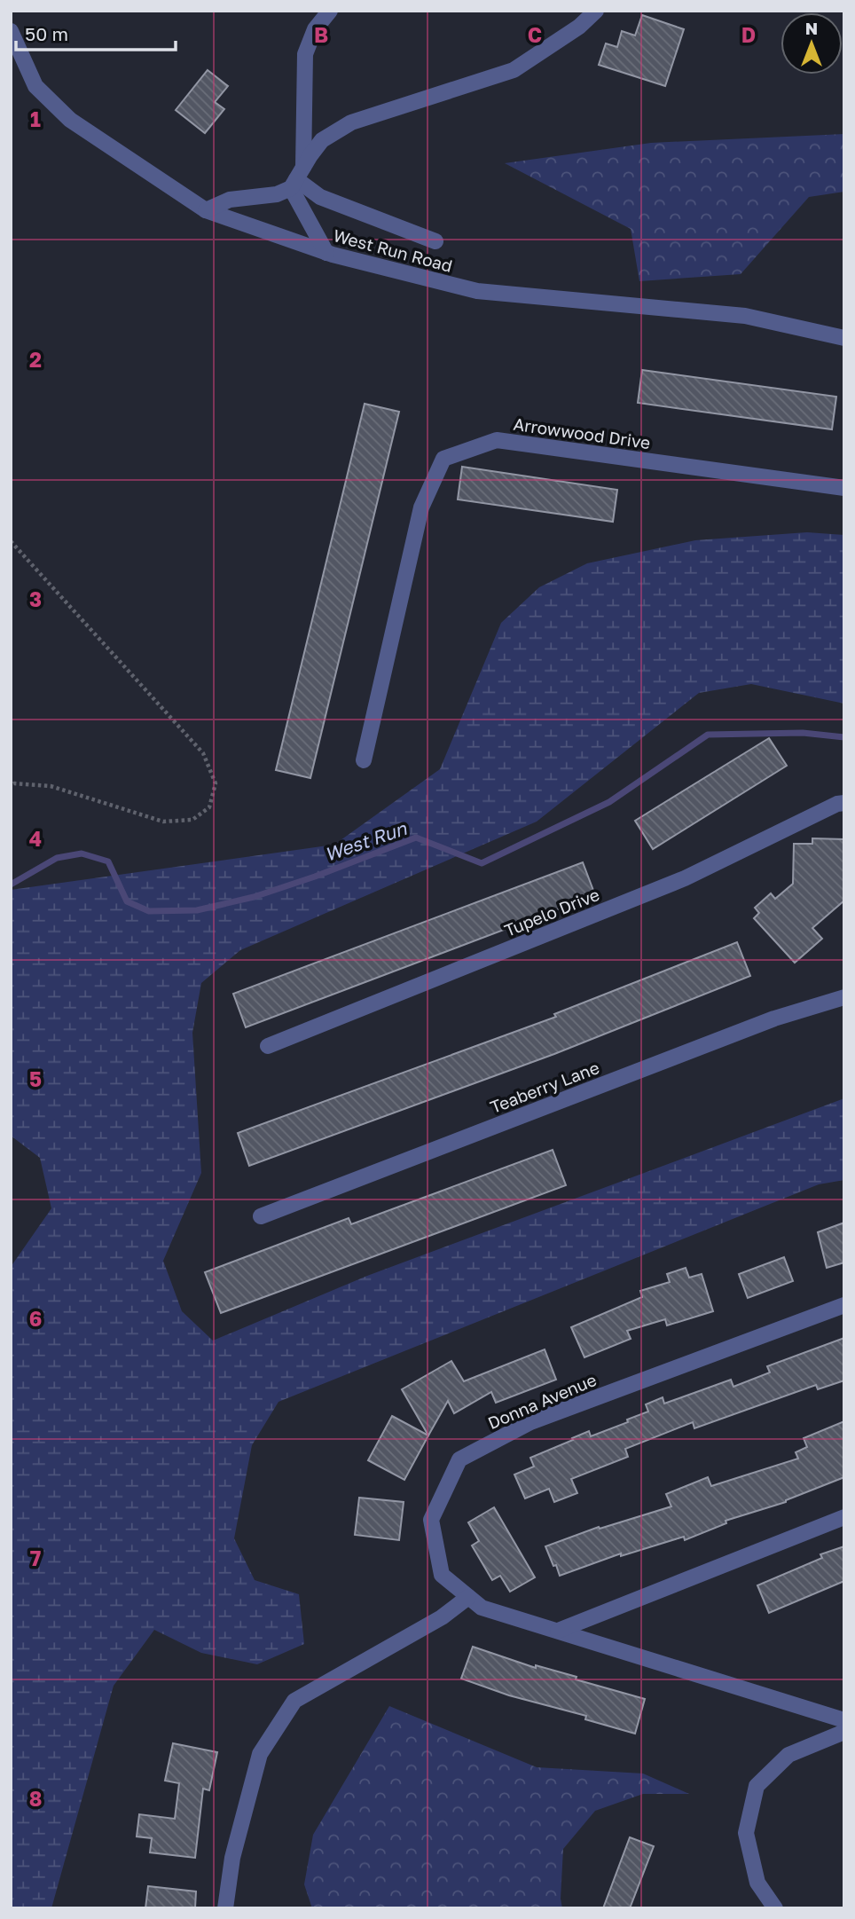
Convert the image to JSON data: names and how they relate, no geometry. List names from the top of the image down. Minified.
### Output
{"streets":{"street":["West Run Road","Arrowwood Drive","Tupelo Drive","Teaberry Lane","Donna Avenue"]},"water":["West Run"],"scale_bar":"50 m","north":"top","grid":{"columns":["B","C","D"],"rows":["1","2","3","4","5","6","7","8"]}}
